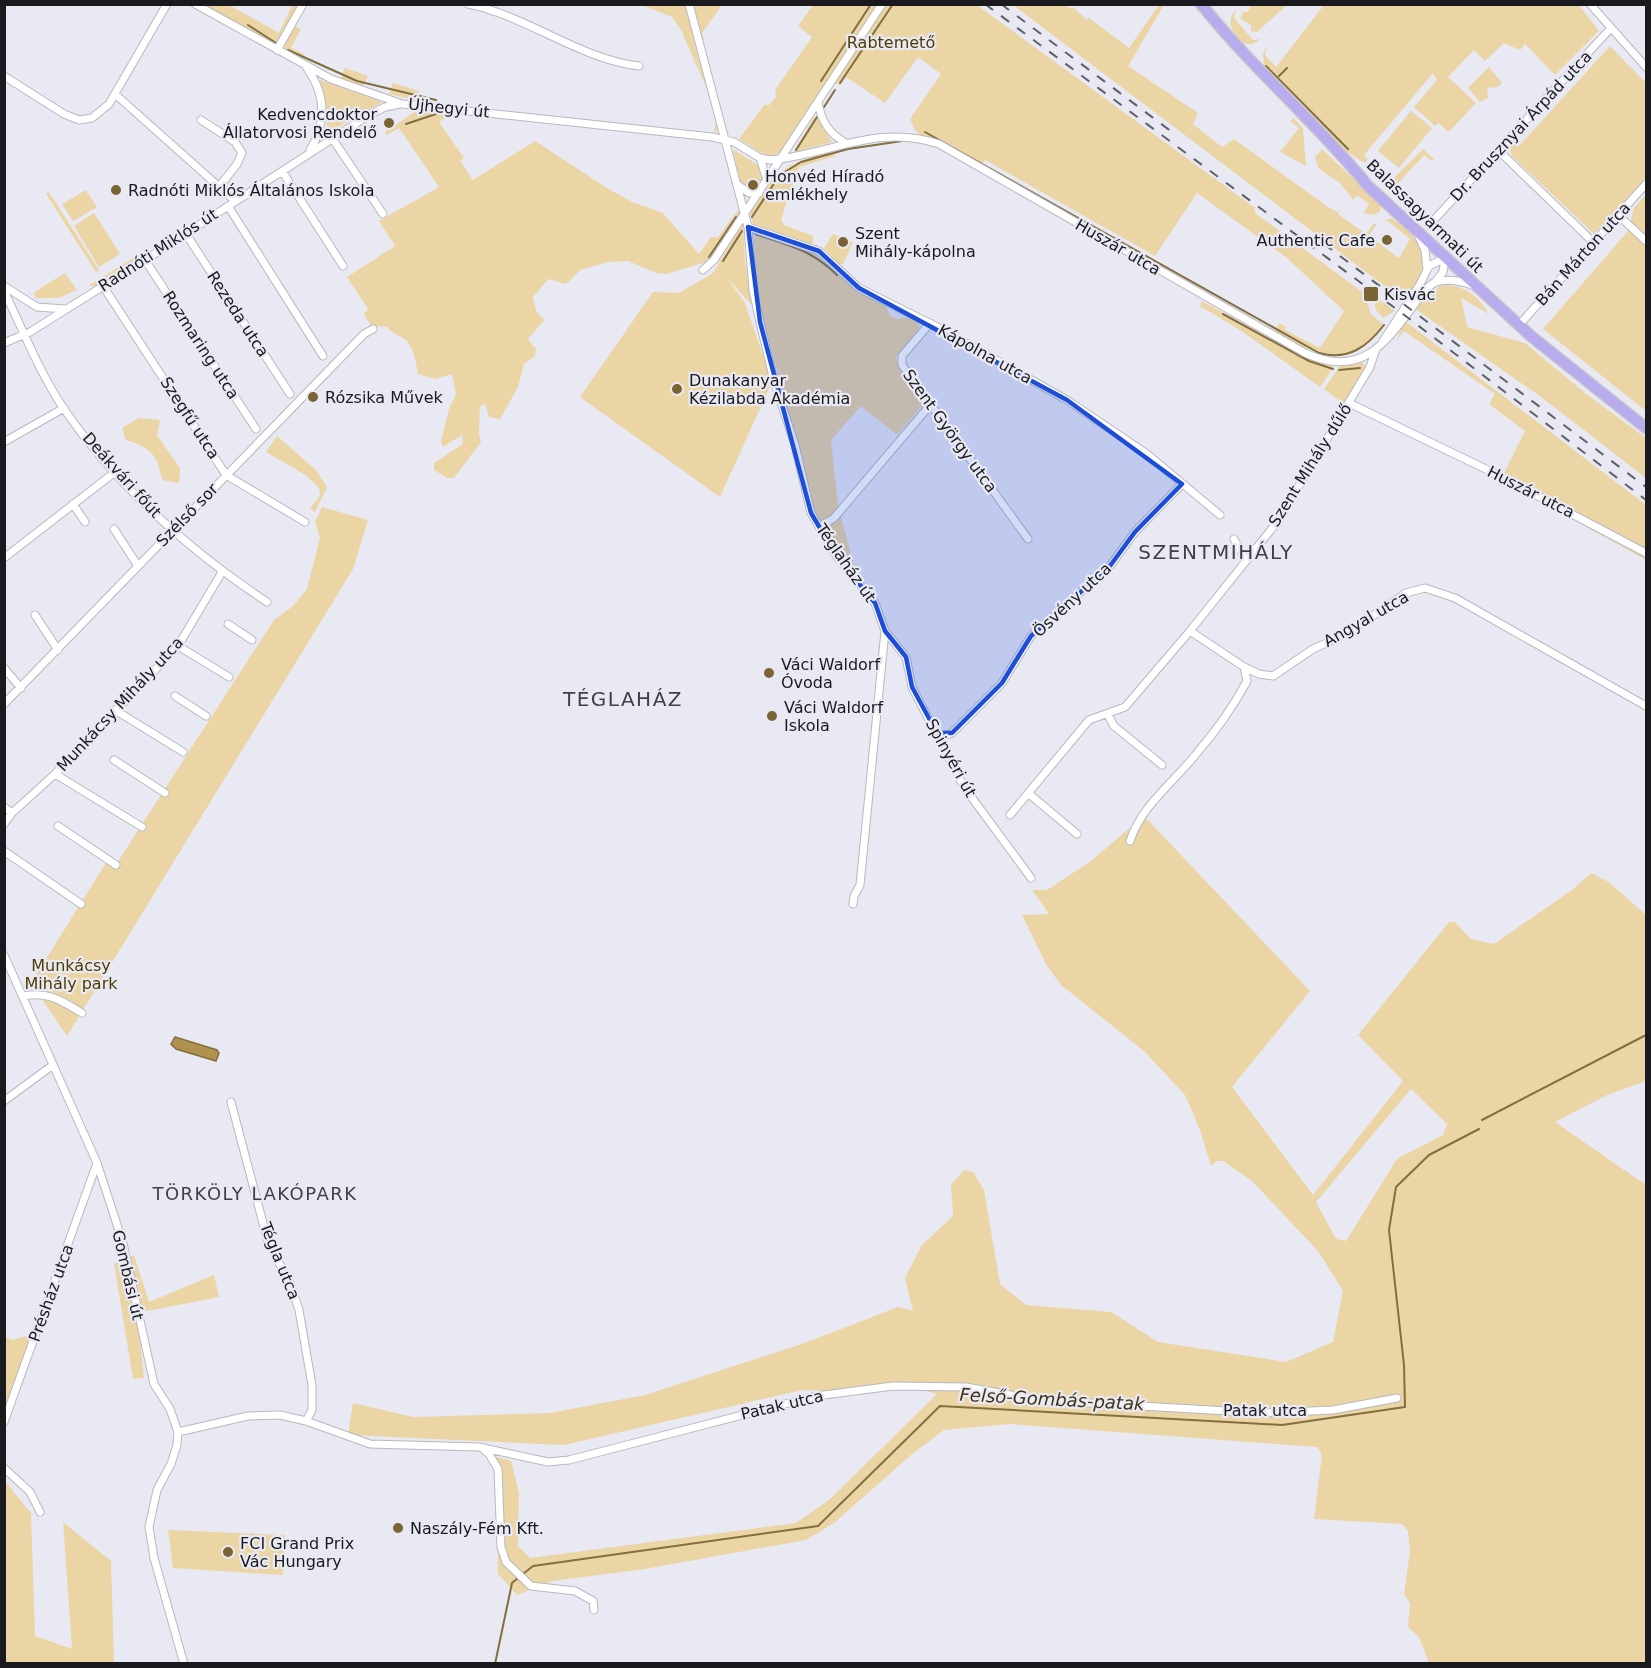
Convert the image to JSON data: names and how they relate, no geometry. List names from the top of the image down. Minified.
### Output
{"streets":{"main road":["Balassagyarmati út"],"street":["Újhegyi út","Dr. Brusznyai Árpád utca","Huszár utca","Radnóti Miklós út","Bán Márton utca","Rezeda utca","Rozmaring utca","Kápolna utca","Szegfű utca","Szent György utca","Szent Mihály dűlő","Deákvári főút","Szélső sor","Téglaház út","Ösvény utca","Angyal utca","Munkácsy Mihály utca","Spinyéri út","Tégla utca","Gombási út","Présház utca","Patak utca"]},"crossings":[["Újhegyi út","Radnóti Miklós út"],["Balassagyarmati út","Huszár utca"],["Balassagyarmati út","Bán Márton utca"],["Huszár utca","Szent Mihály dűlő"],["Radnóti Miklós út","Rezeda utca"],["Radnóti Miklós út","Rozmaring utca"],["Radnóti Miklós út","Szegfű utca"],["Radnóti Miklós út","Deákvári főút"],["Kápolna utca","Szent György utca"],["Kápolna utca","Téglaház út"],["Kápolna utca","Ösvény utca"],["Szegfű utca","Szélső sor"],["Deákvári főút","Szélső sor"],["Deákvári főút","Munkácsy Mihály utca"],["Téglaház út","Spinyéri út"],["Ösvény utca","Spinyéri út"],["Tégla utca","Patak utca"],["Gombási út","Présház utca"],["Gombási út","Patak utca"]],"districts":["SZENTMIHÁLY","TÉGLAHÁZ","TÖRKÖLY LAKÓPARK"],"water":["Felső-Gombás-patak"],"parks":["Rabtemető","Munkácsy Mihály park"],"places":{"other":["Kedvencdoktor Állatorvosi Rendelő","Honvéd Híradó emlékhely","Radnóti Miklós Általános Iskola","Authentic Cafe","Szent Mihály-kápolna","Dunakanyar Kézilabda Akadémia","Rózsika Művek","Váci Waldorf Óvoda","Váci Waldorf Iskola","Naszály-Fém Kft.","FCI Grand Prix Vác Hungary"],"transit":["Kisvác"]}}
